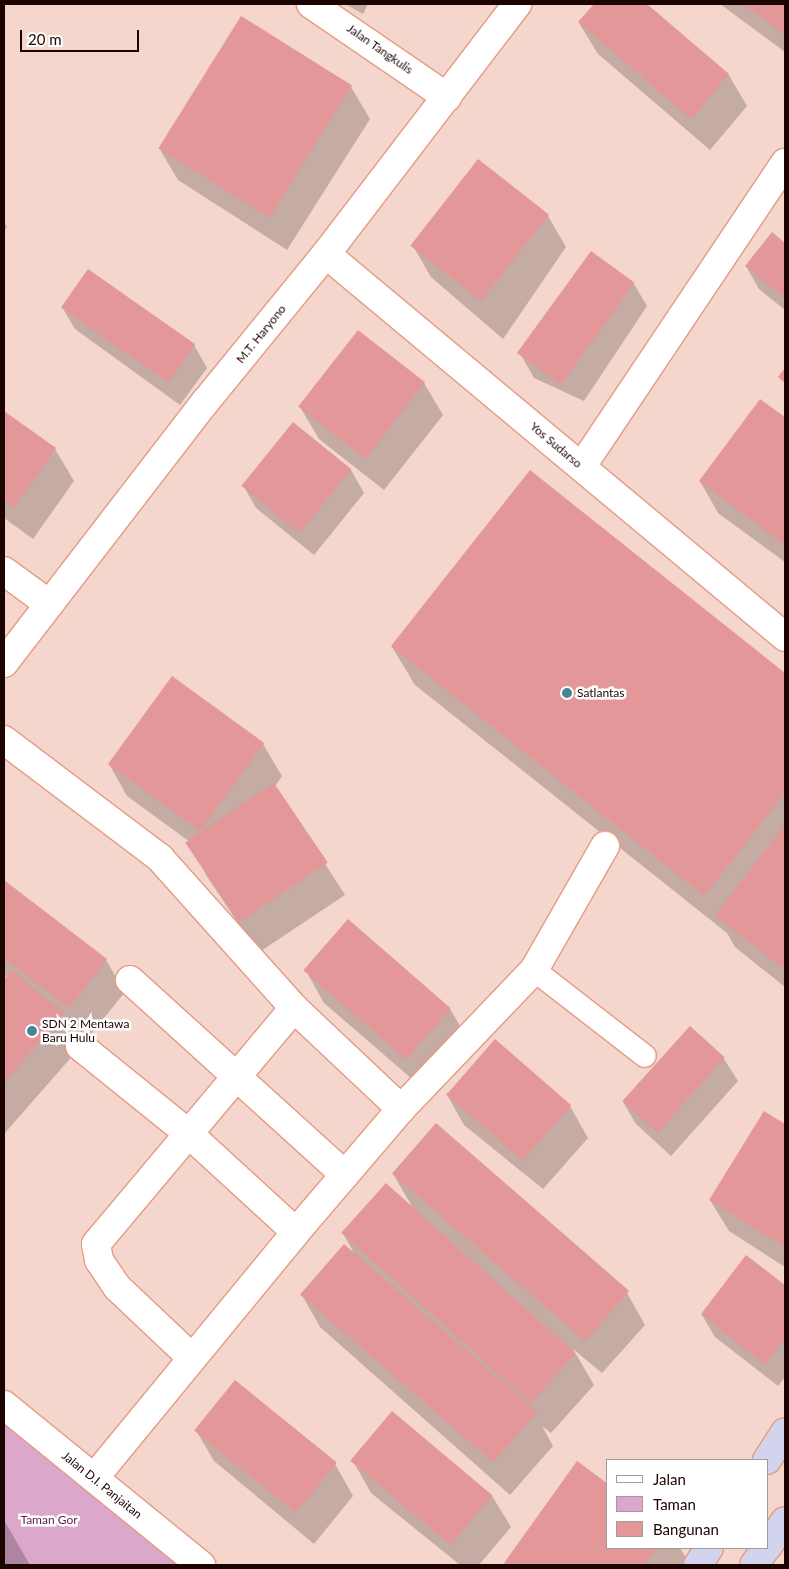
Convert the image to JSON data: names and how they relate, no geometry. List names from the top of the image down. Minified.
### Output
{"streets":{"street":["Jalan Tangkulis","M.T. Haryono","Yos Sudarso","Jalan D.I. Panjaitan"]},"crossings":[["Jalan Tangkulis","M.T. Haryono"],["M.T. Haryono","Yos Sudarso"]],"parks":["Taman Gor"],"places":["Satlantas","SDN 2 Mentawa Baru Hulu"],"legend":["Jalan","Taman","Bangunan"],"scale_bar":"20 m"}
